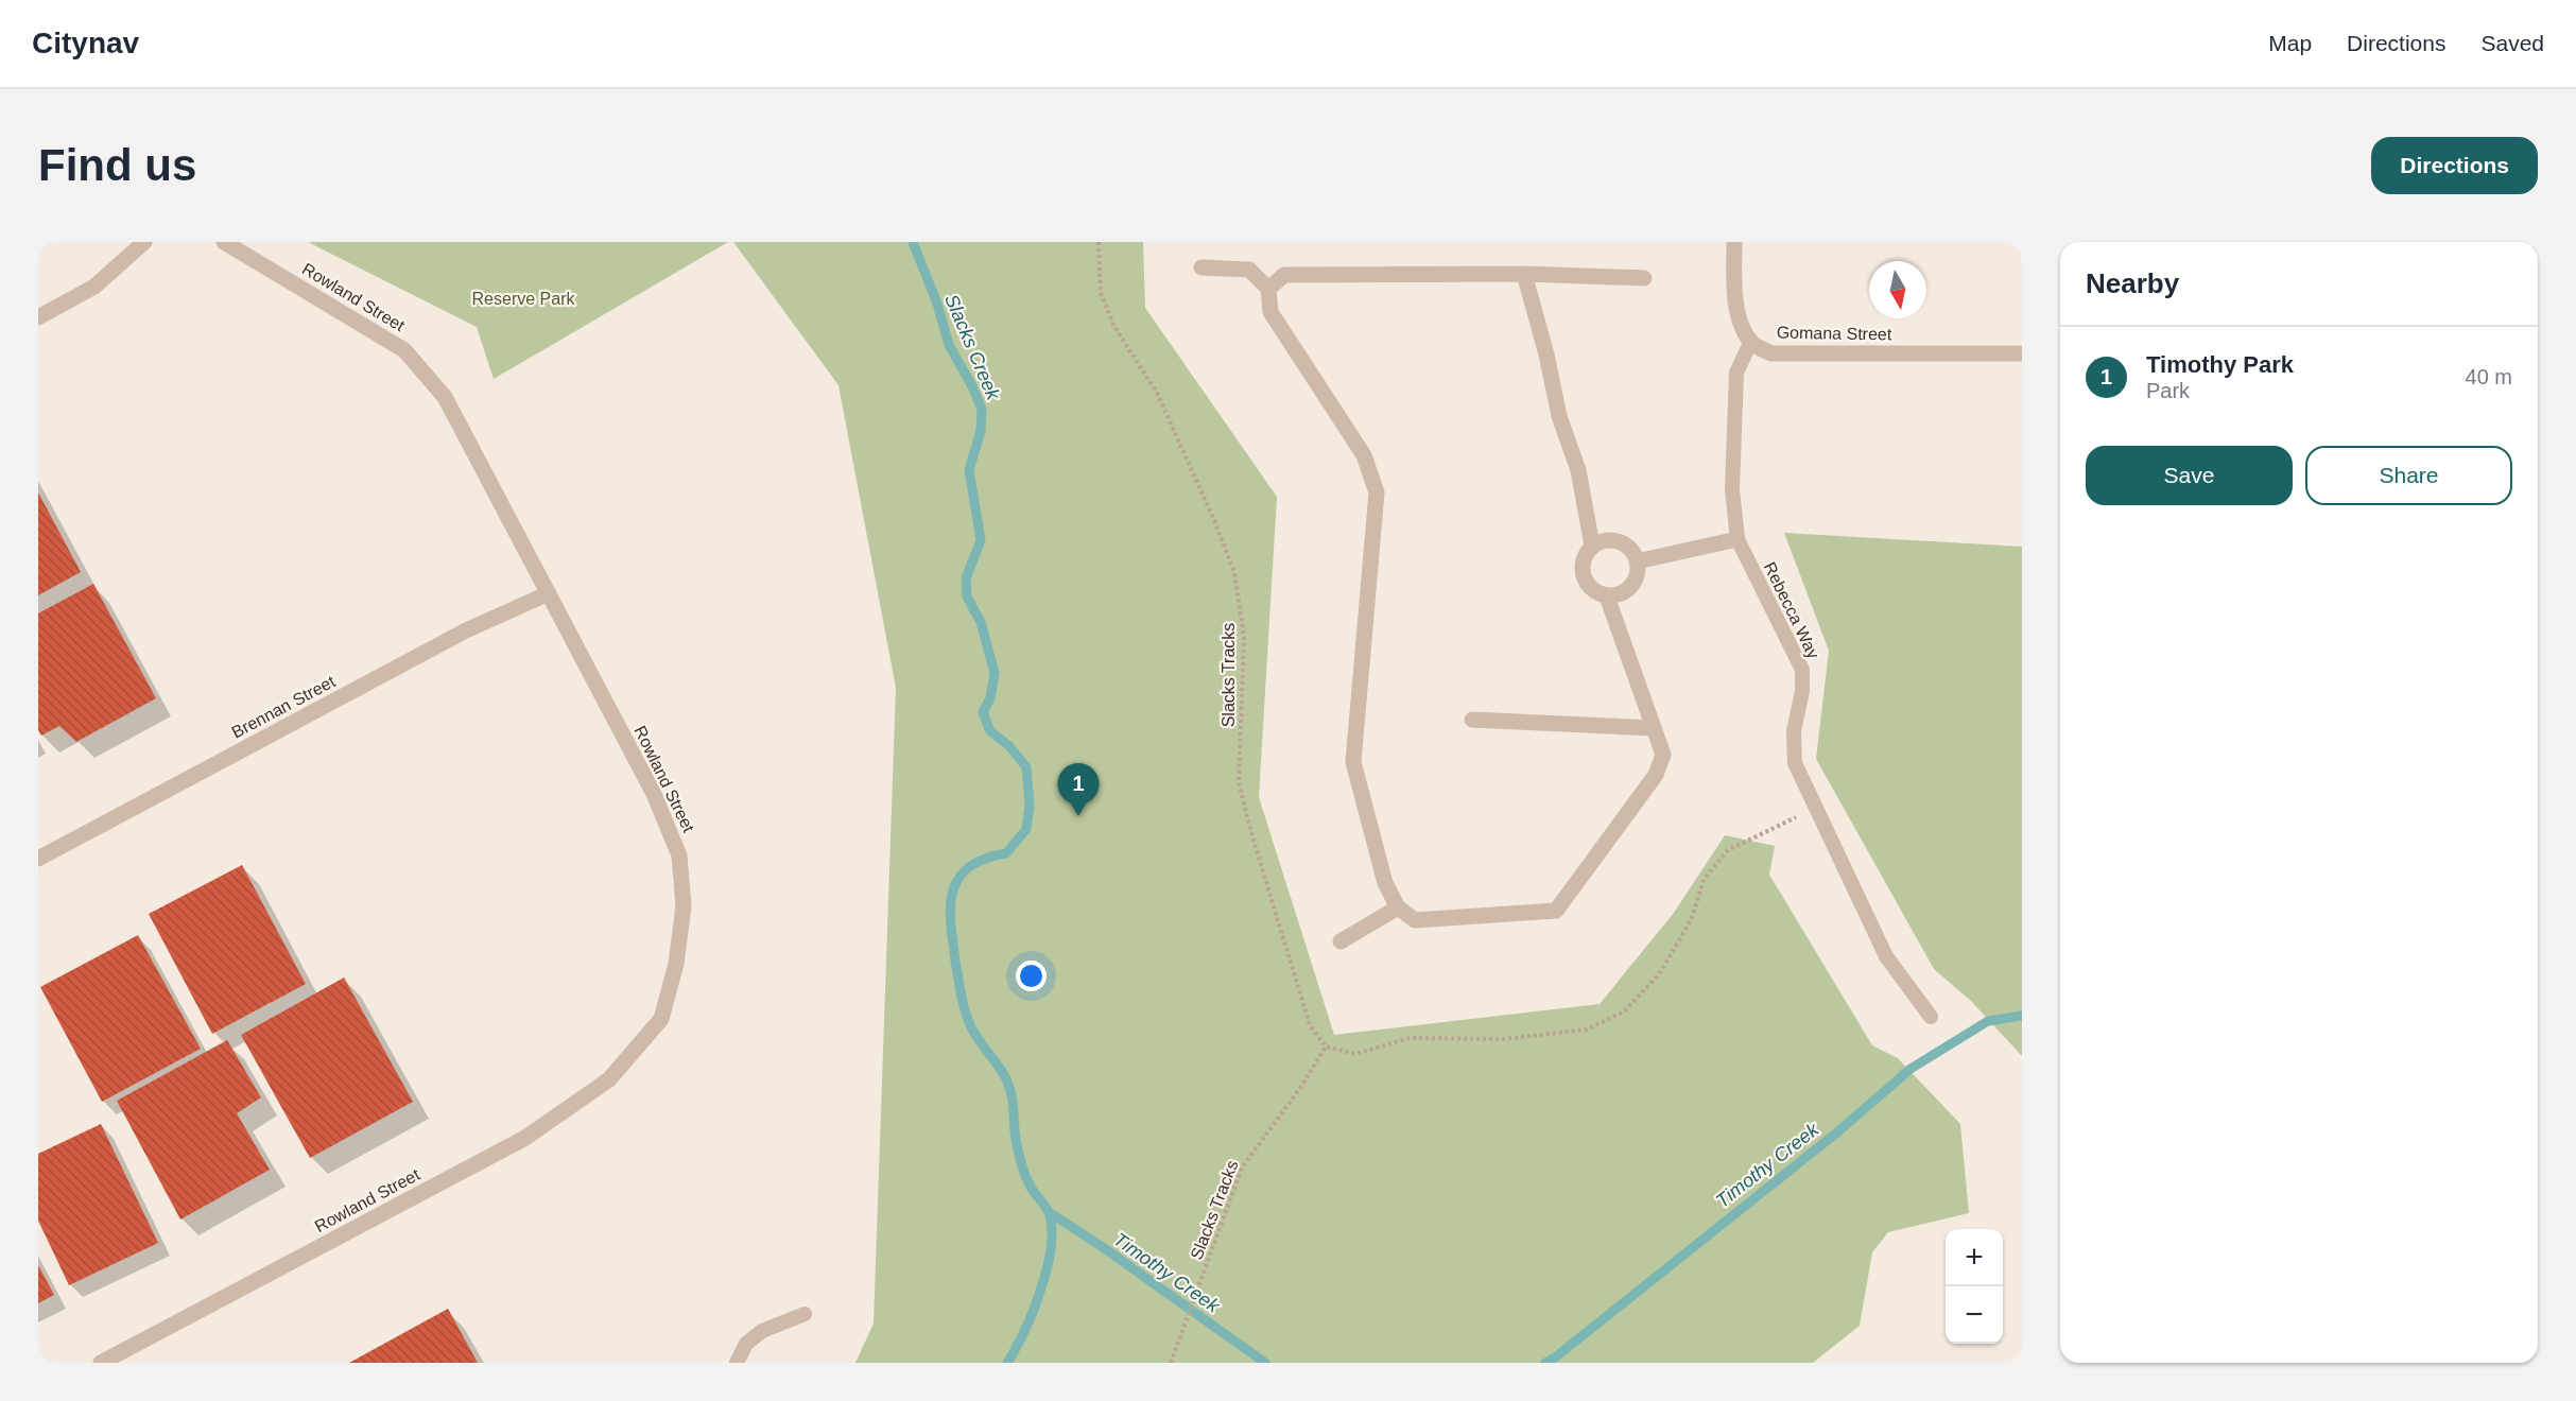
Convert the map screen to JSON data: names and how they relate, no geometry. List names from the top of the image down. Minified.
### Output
{"streets":{"street":["Rowland Street","Gomana Street","Brennan Street"],"lane":["Rebecca Way"],"path":["Slacks Tracks"]},"crossings":[["Rowland Street","Brennan Street"],["Gomana Street","Rebecca Way"]],"water":["Slacks Creek","Timothy Creek"],"parks":["Reserve Park"],"north":"bottom","page":{"header":"Citynav","nav":["Map","Directions","Saved"],"buttons":["Directions",["Save","Share"]],"title":"Find us","heading":"Nearby","list":[{"mark":"1","name":"Timothy Park","note":"Park","value":"40 m"}],"pins":"1","map_buttons":["+","−"]}}
